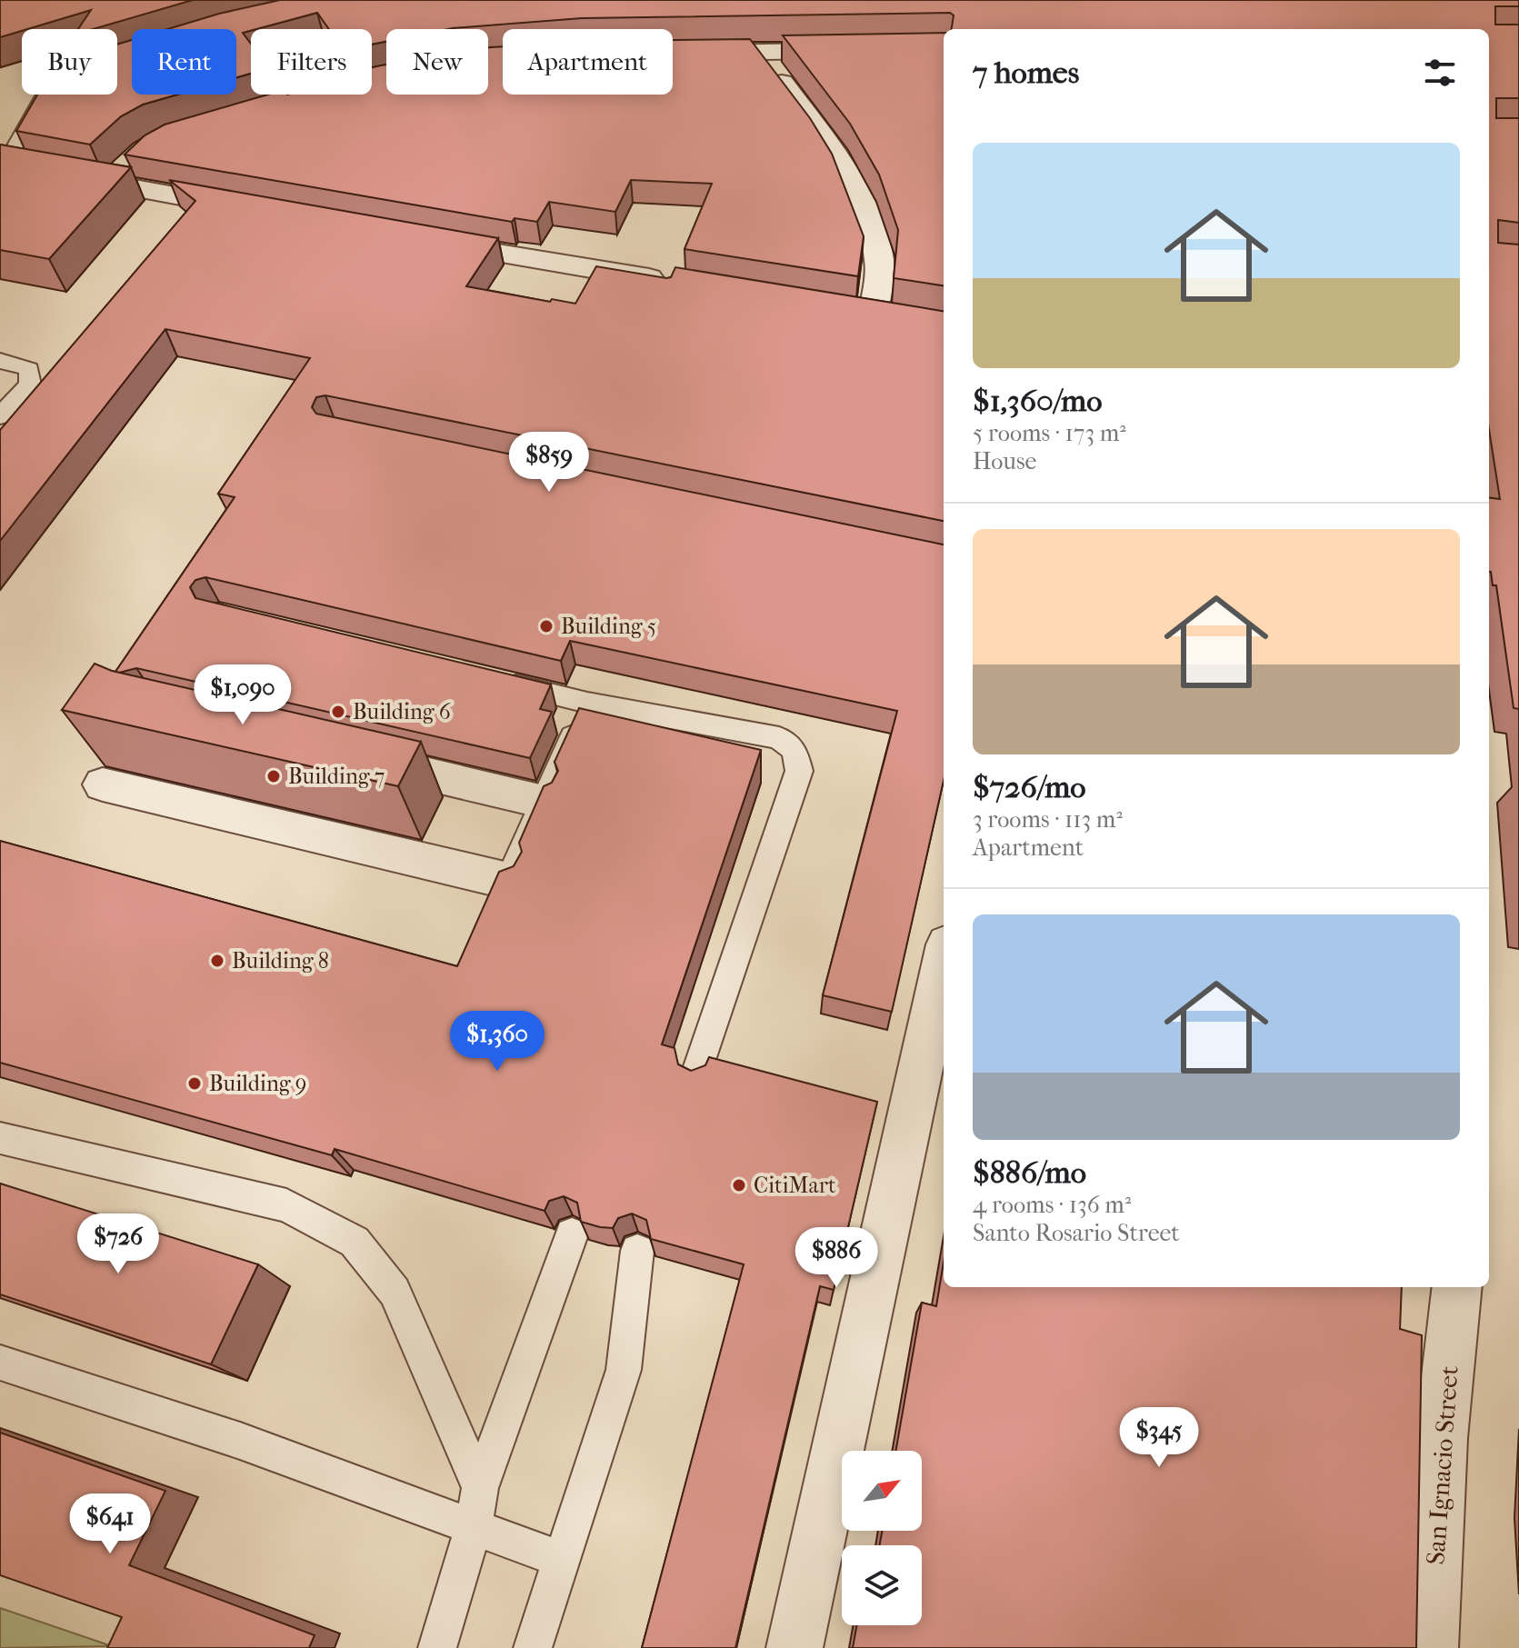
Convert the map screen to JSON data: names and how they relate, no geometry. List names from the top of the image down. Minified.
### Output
{"streets":{"street":["San Ignacio Street"]},"places":["Building 5","Building 6","Building 7","Building 8","Building 9","CitiMart"],"north":"top right","page":{"chip":["Buy","Rent","Filters","New","Apartment"],"heading":"7 homes","list":[{"name":"$1,360/mo","note":"5 rooms · 173 m² · House"},{"name":"$726/mo","note":"3 rooms · 113 m² · Apartment"},{"name":"$886/mo","note":"4 rooms · 136 m² · Santo Rosario Street"}],"price":["$859","$1,090","$1,360","$726","$886","$345","$641"]}}
